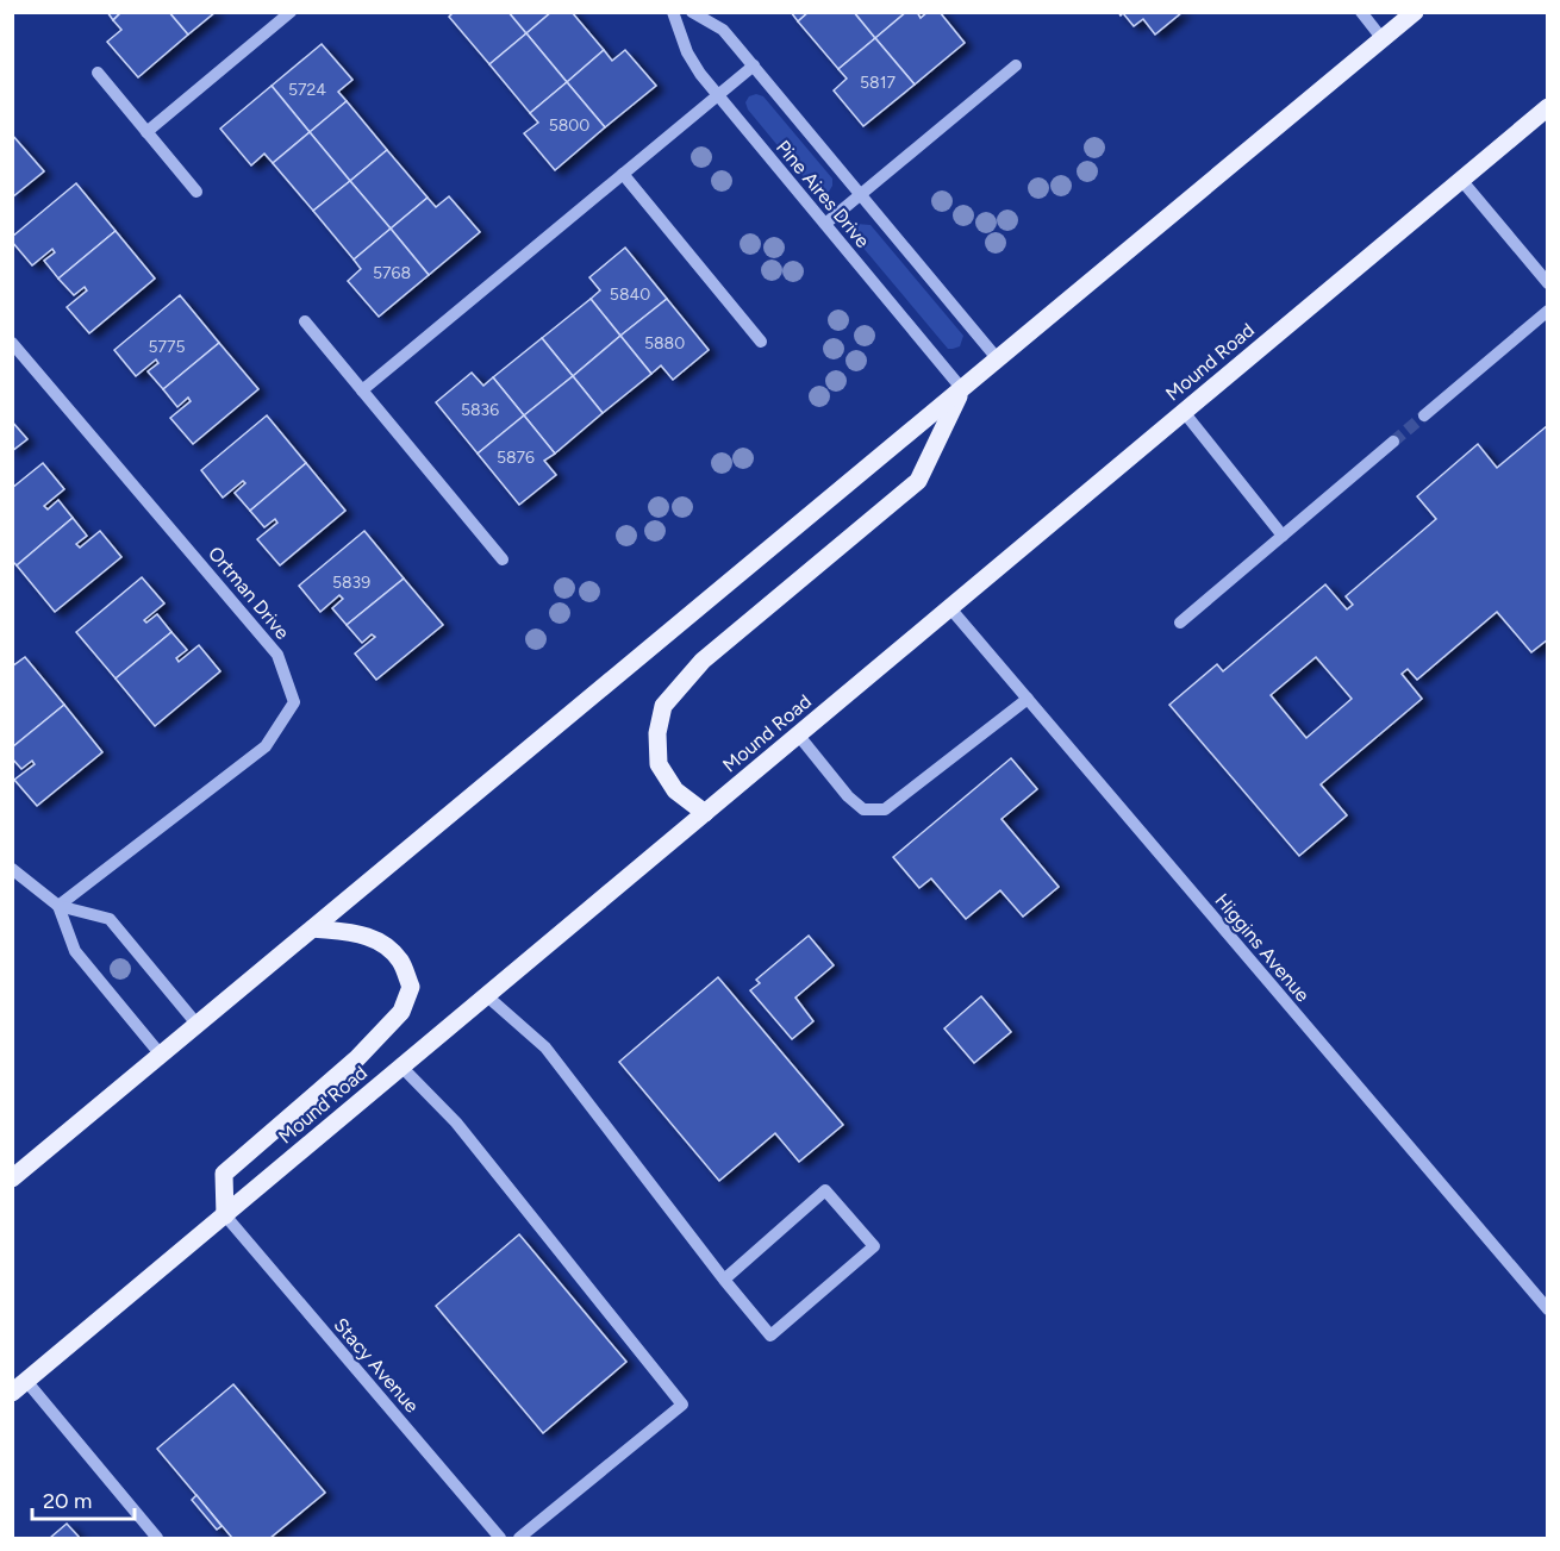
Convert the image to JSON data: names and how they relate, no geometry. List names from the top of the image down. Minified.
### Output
{"streets":{"main road":["Mound Road"],"street":["Pine Aires Drive","Ortman Drive","Higgins Avenue","Stacy Avenue"]},"crossings":[["Mound Road","Higgins Avenue"],["Mound Road","Stacy Avenue"]],"house_numbers":["5817","5724","5800","5768","5840","5880","5775","5836","5876","5839"],"scale_bar":"20 m"}
